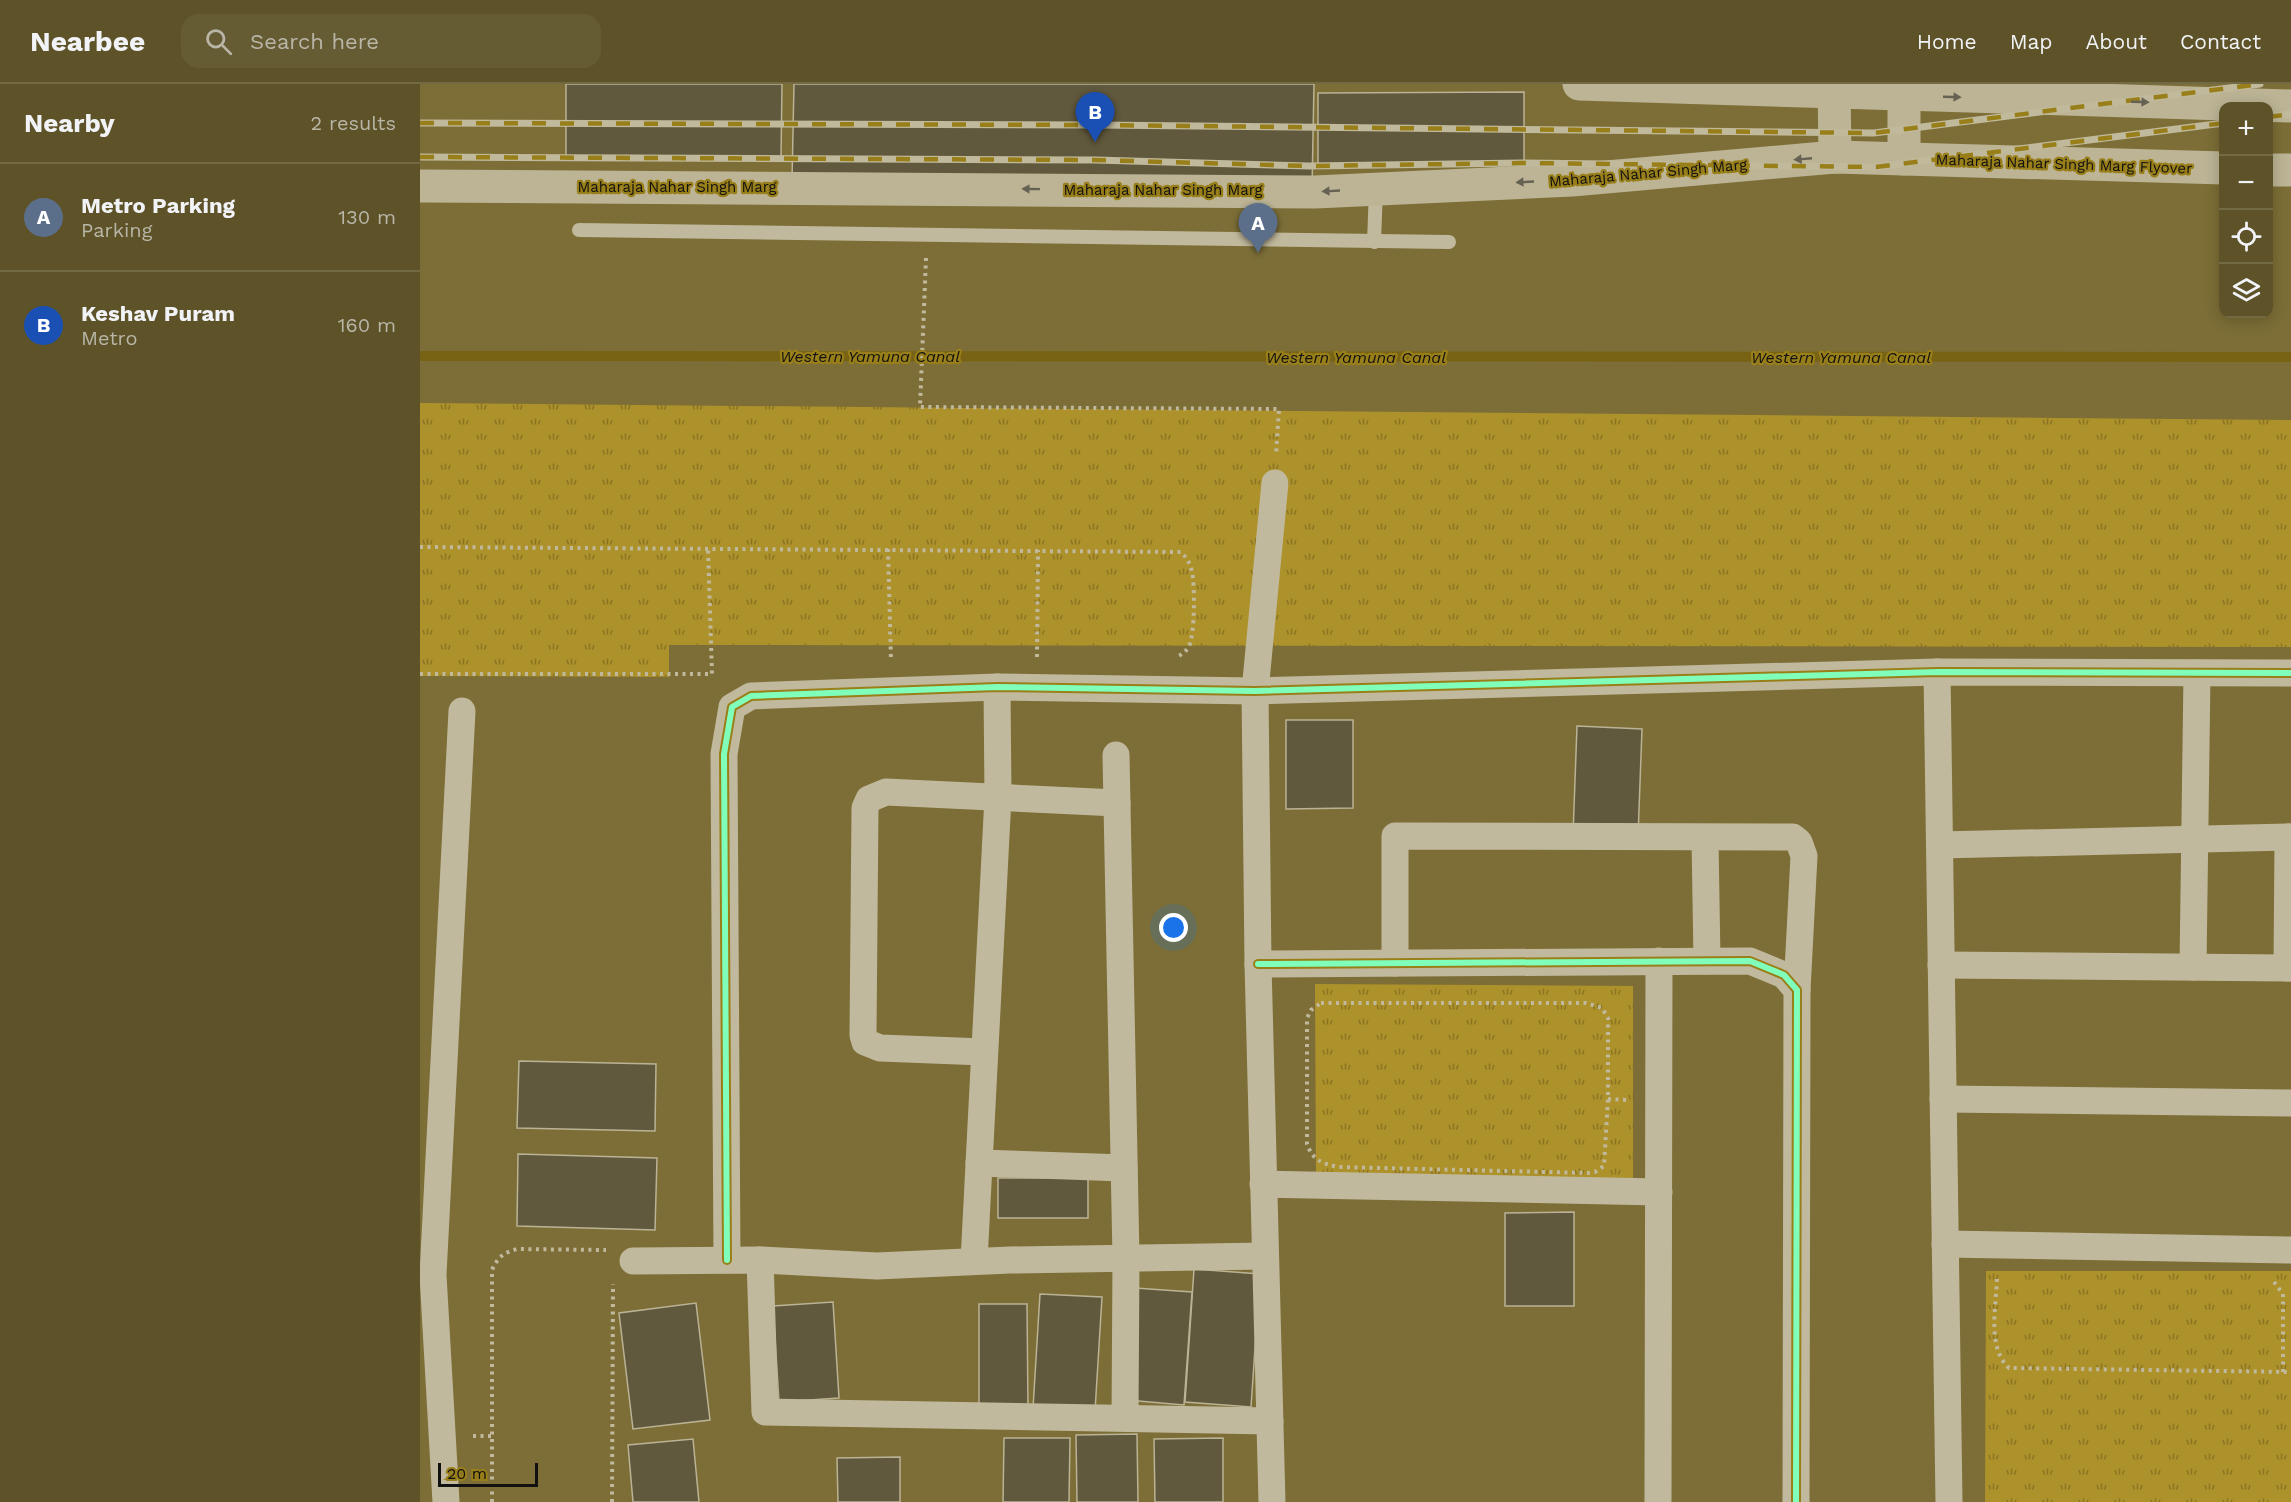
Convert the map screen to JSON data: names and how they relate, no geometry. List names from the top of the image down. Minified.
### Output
{"streets":{"main road":["Maharaja Nahar Singh Marg Flyover","Maharaja Nahar Singh Marg"]},"crossings":[["Maharaja Nahar Singh Marg Flyover","Maharaja Nahar Singh Marg"]],"one_way":["Maharaja Nahar Singh Marg"],"water":["Western Yamuna Canal"],"scale_bar":"20 m","page":{"header":"Nearbee","search":"Search here","nav":["Home","Map","About","Contact"],"heading":["Nearby","2 results"],"pins":["B","A"],"map_buttons":["+","−"],"list":[{"mark":"A","name":"Metro Parking","note":"Parking","value":"130 m"},{"mark":"B","name":"Keshav Puram","note":"Metro","value":"160 m"}],"scale":"20 m"}}
